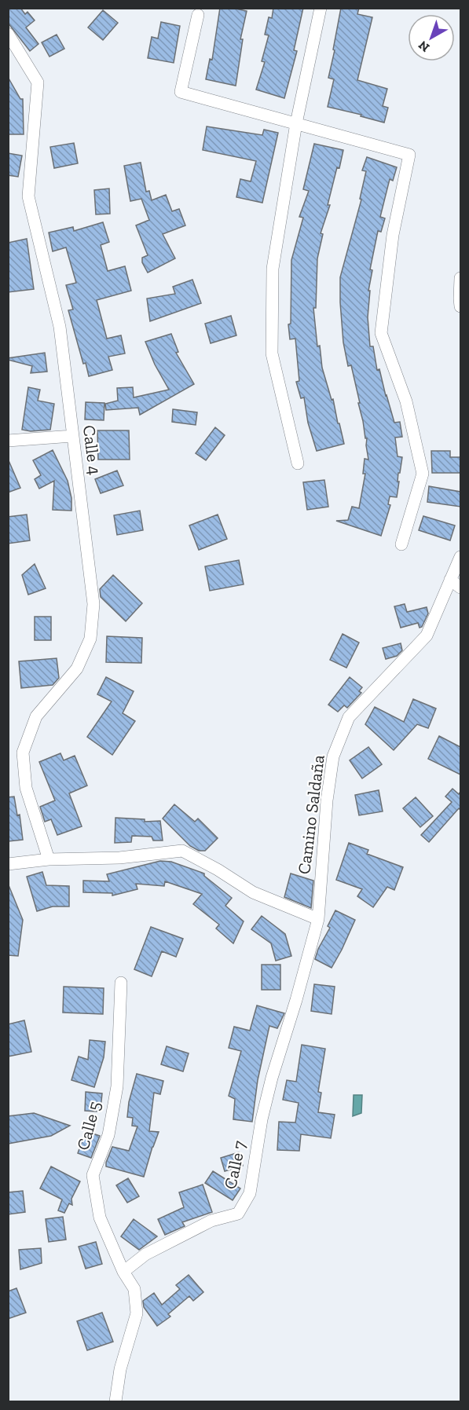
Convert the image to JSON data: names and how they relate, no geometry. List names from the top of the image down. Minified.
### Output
{"streets":{"street":["Calle 4","Camino Saldaña","Calle 5","Calle 7"]},"crossings":[["Camino Saldaña","Calle 7"],["Calle 5","Calle 7"]],"north":"bottom left"}
